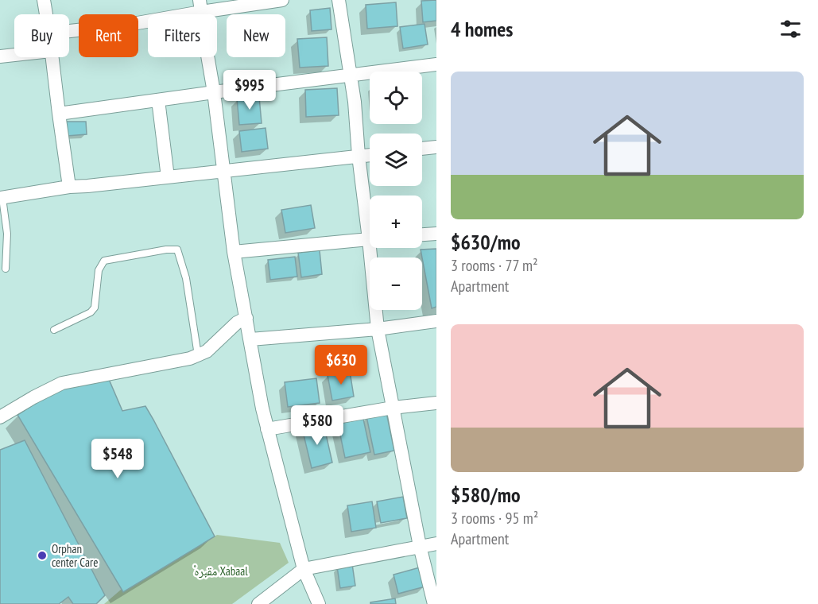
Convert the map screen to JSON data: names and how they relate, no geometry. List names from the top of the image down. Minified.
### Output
{"parks":["ْمقبره Xabaal"],"places":["Orphan center Care"],"page":{"heading":"4 homes","chip":["Buy","Rent","Filters","New"],"list":[{"name":"$630/mo","note":"3 rooms · 77 m² · Apartment"},{"name":"$580/mo","note":"3 rooms · 95 m² · Apartment"}],"price":["$995","$630","$580","$548"],"map_buttons":["+","−"]}}
